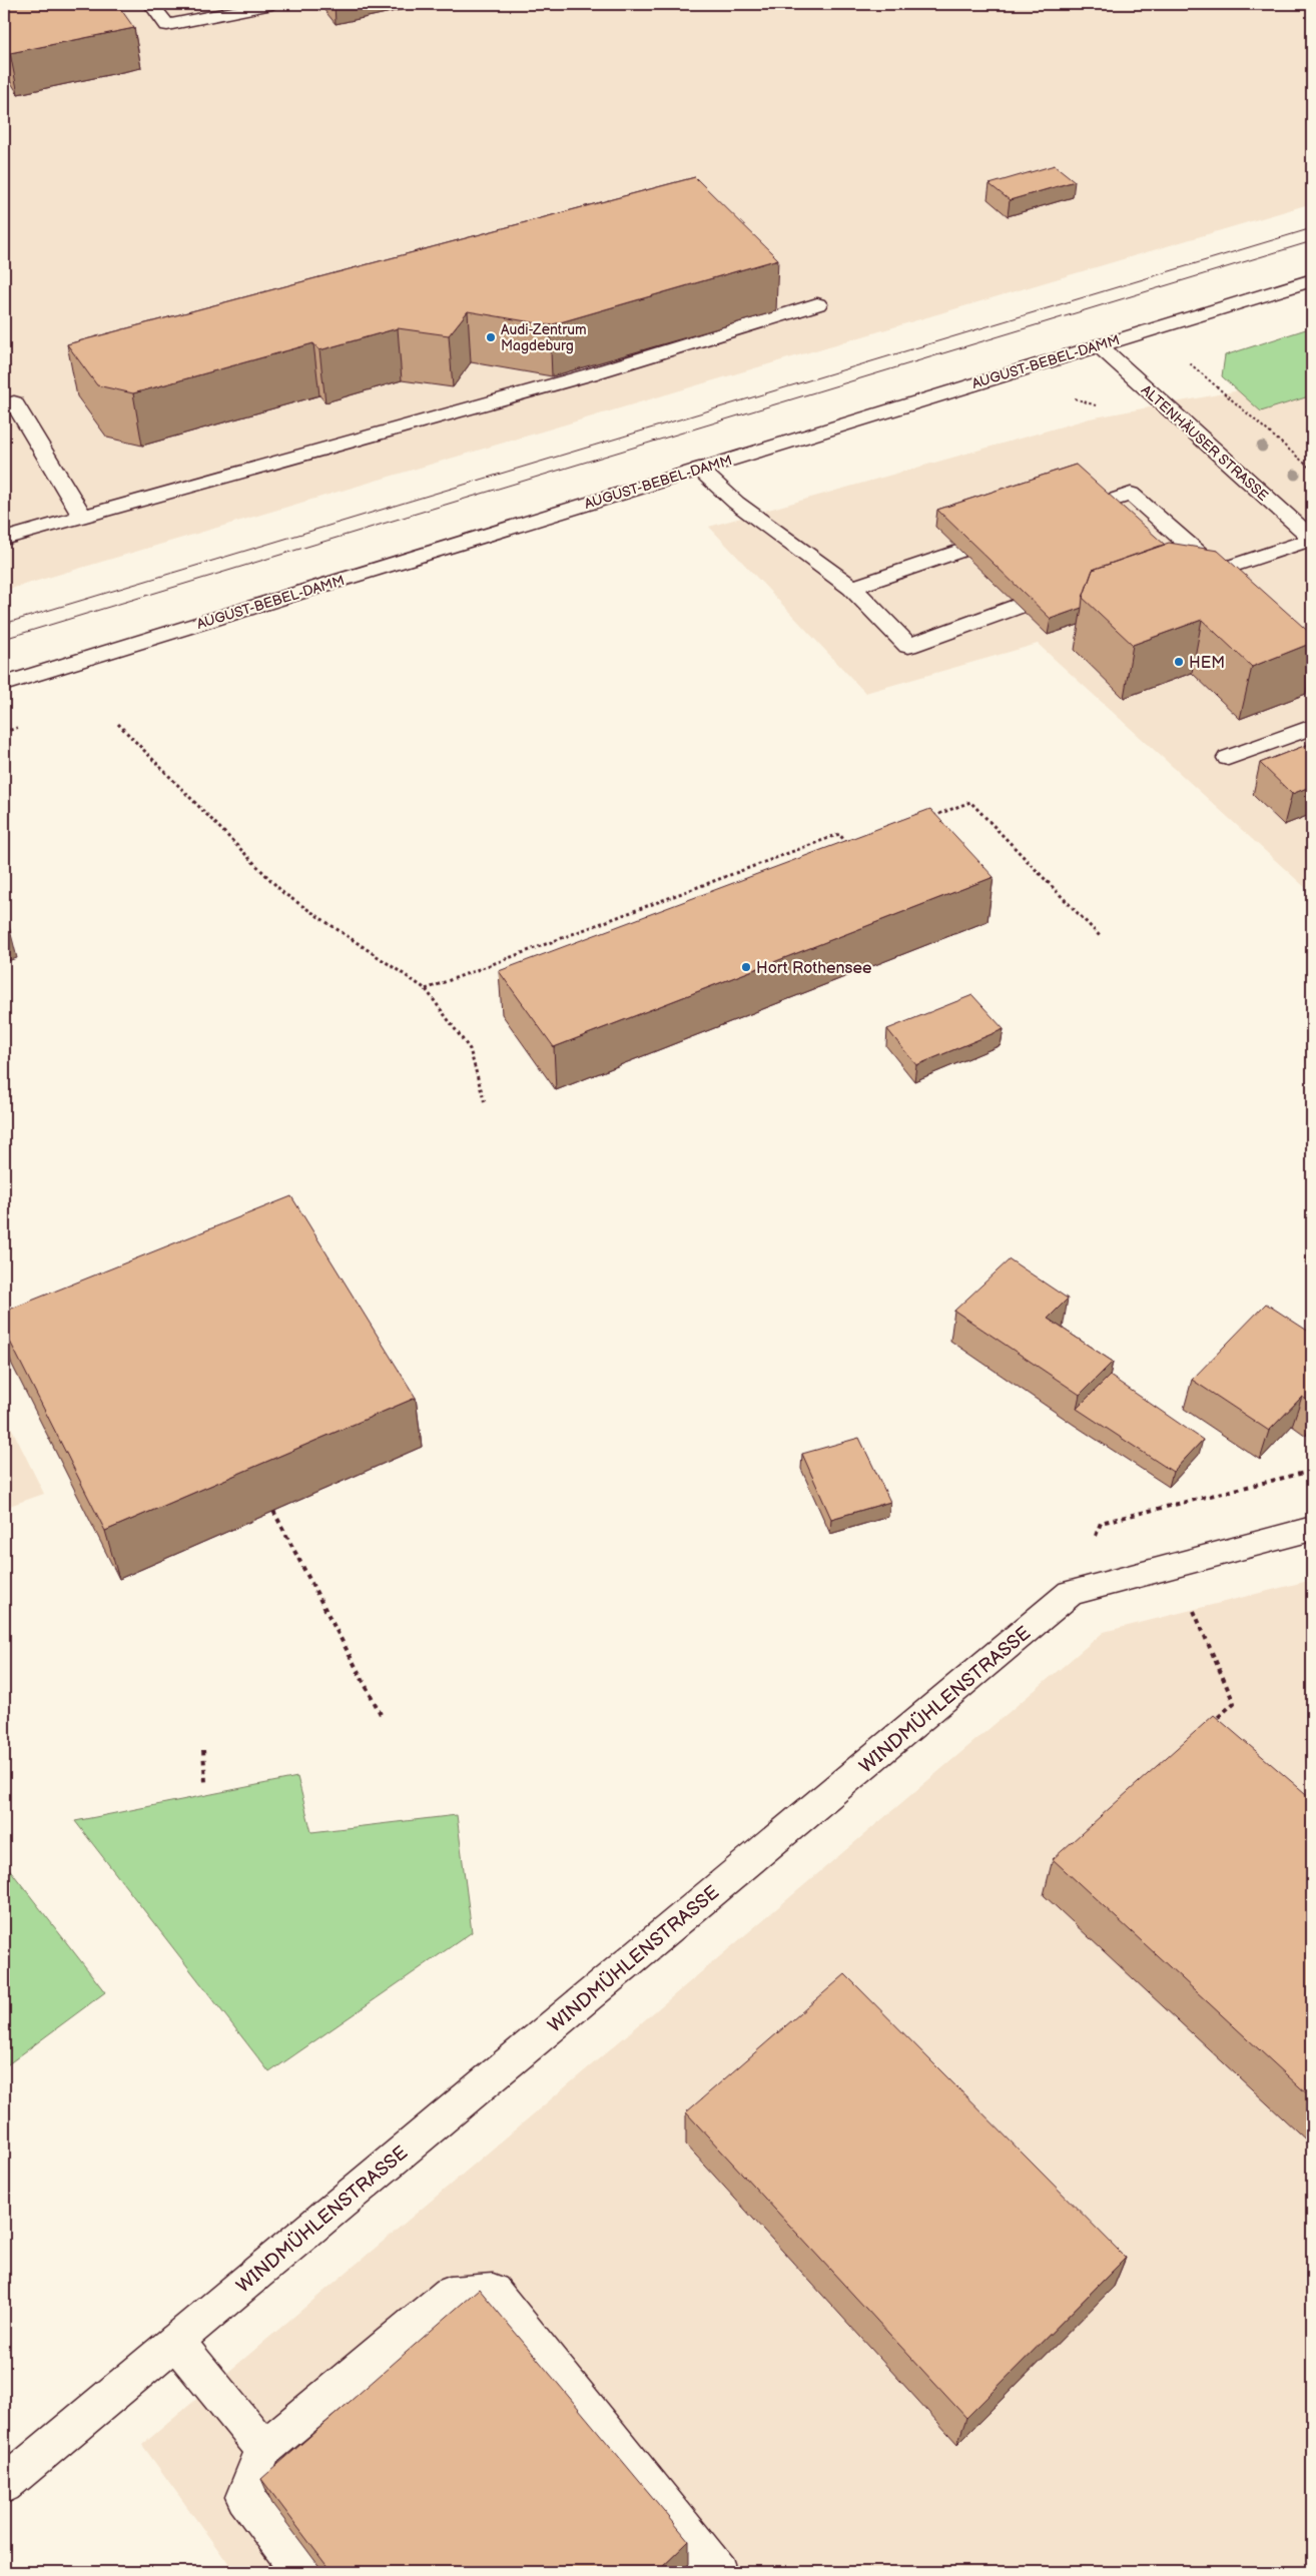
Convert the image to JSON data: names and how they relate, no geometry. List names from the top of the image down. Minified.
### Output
{"streets":{"main road":["AUGUST-BEBEL-DAMM","ALTENHÄUSER STRASSE","WINDMÜHLENSTRASSE"]},"crossings":[["AUGUST-BEBEL-DAMM","ALTENHÄUSER STRASSE"]],"places":["Audi-Zentrum Magdeburg","HEM","Hort Rothensee"]}
